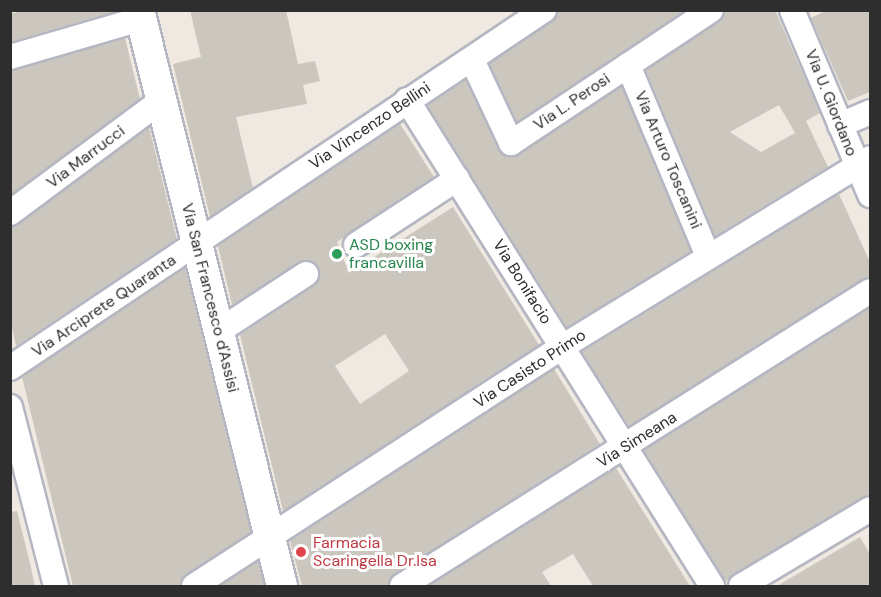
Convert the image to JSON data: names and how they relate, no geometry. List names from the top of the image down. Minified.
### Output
{"streets":{"street":["Via L. Perosi","Via U. Giordano","Via Vincenzo Bellini","Via Marrucci","Via Arturo Toscanini","Via Bonifacio","Via San Francesco d'Assisi","Via Arciprete Quaranta","Via Casisto Primo","Via Simeana"]},"crossings":[["Via L. Perosi","Via Vincenzo Bellini"],["Via L. Perosi","Via Arturo Toscanini"],["Via U. Giordano","Via Casisto Primo"],["Via Vincenzo Bellini","Via Bonifacio"],["Via Vincenzo Bellini","Via San Francesco d'Assisi"],["Via Vincenzo Bellini","Via Arciprete Quaranta"],["Via Marrucci","Via San Francesco d'Assisi"],["Via Arturo Toscanini","Via Casisto Primo"],["Via Bonifacio","Via Casisto Primo"],["Via Bonifacio","Via Simeana"],["Via San Francesco d'Assisi","Via Arciprete Quaranta"],["Via San Francesco d'Assisi","Via Casisto Primo"]],"places":["ASD boxing francavilla","Farmacia Scaringella Dr.Isa"]}
